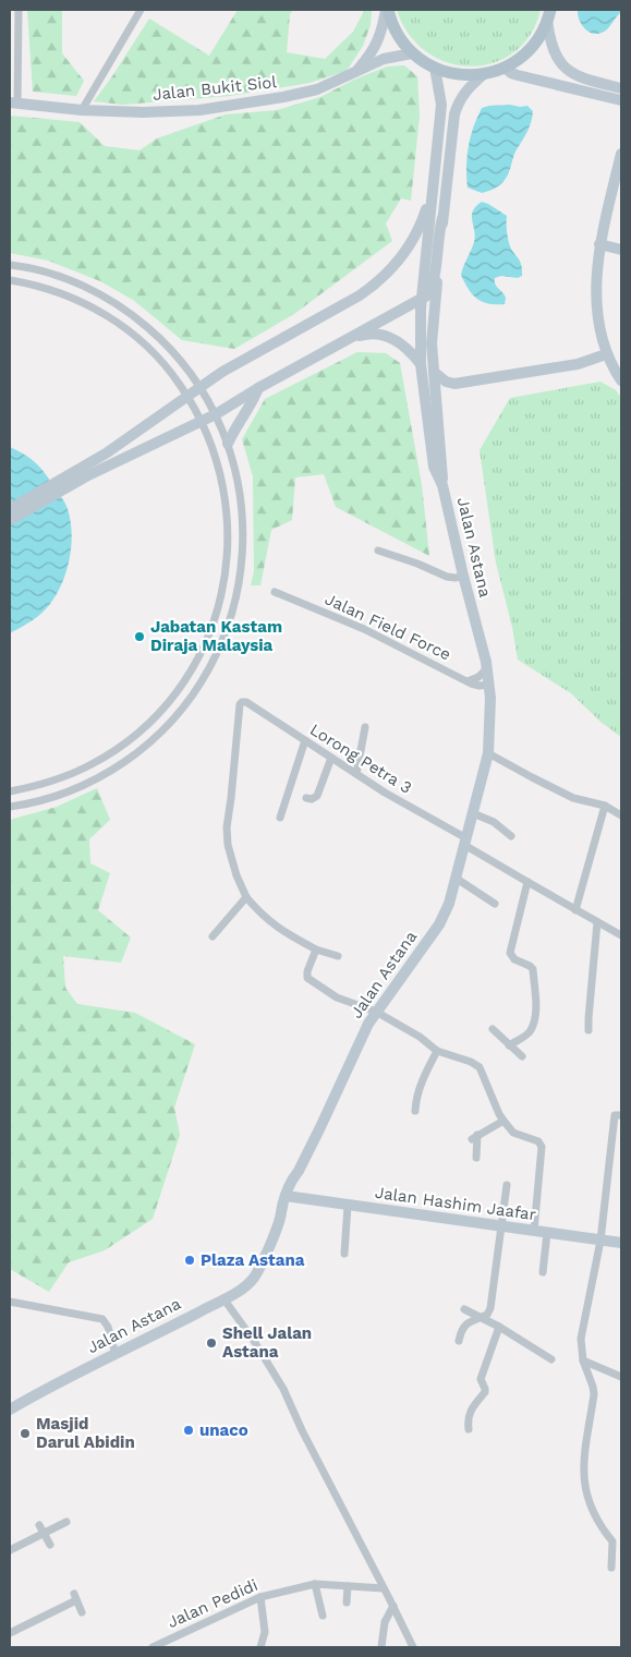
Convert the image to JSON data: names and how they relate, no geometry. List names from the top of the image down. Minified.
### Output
{"streets":{"street":["Jalan Bukit Siol","Jalan Astana","Jalan Field Force","Lorong Petra 3","Jalan Hashim Jaafar","Jalan Pedidi"]},"crossings":[["Jalan Astana","Jalan Field Force"],["Jalan Astana","Lorong Petra 3"],["Jalan Astana","Jalan Hashim Jaafar"]],"places":["Jabatan Kastam Diraja Malaysia","Plaza Astana","Shell Jalan Astana","unaco","Masjid Darul Abidin"]}
